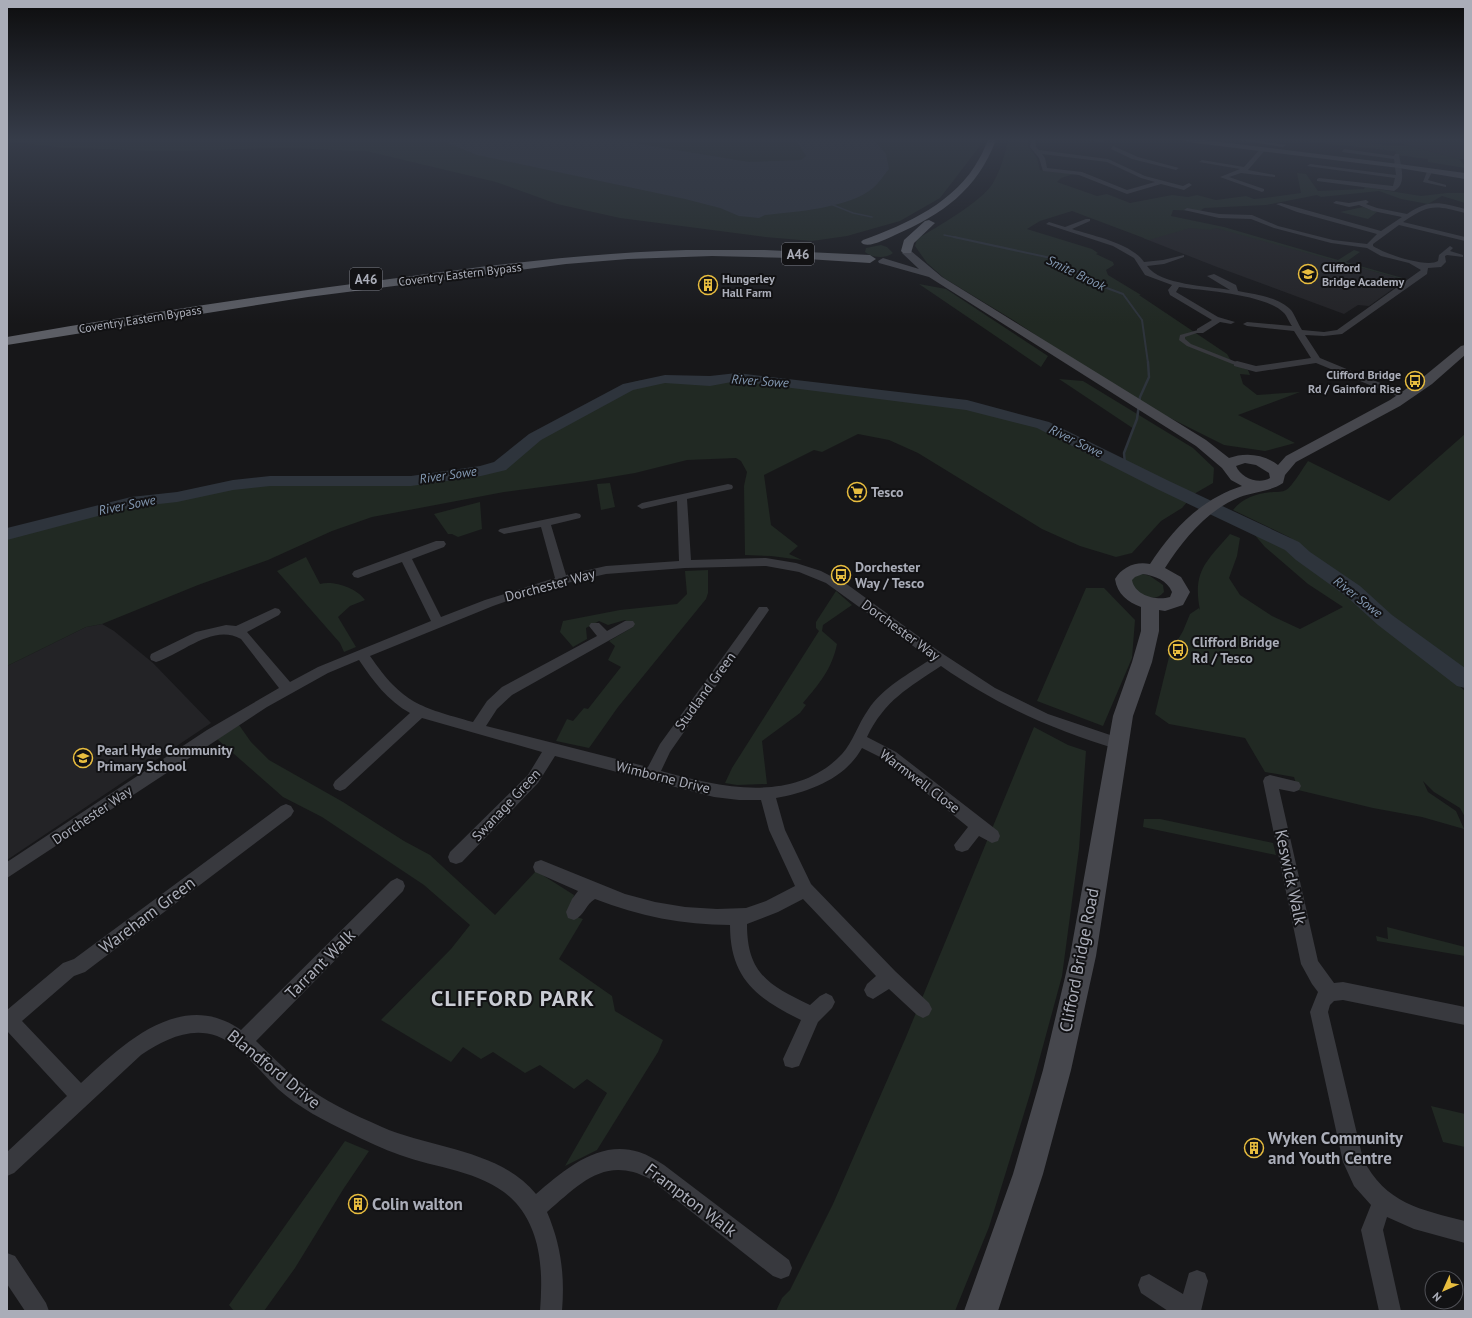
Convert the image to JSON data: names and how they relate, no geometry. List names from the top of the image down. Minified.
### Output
{"streets":{"highway":["A46","Coventry Eastern Bypass"],"main road":["Clifford Bridge Road"],"street":["Dorchester Way","Studland Green","Wimborne Drive","Warmwell Close","Swanage Green","Keswick Walk","Wareham Green","Tarrant Walk","Blandford Drive","Frampton Walk"]},"crossings":[["Dorchester Way","Wimborne Drive"],["Dorchester Way","Clifford Bridge Road"],["Studland Green","Wimborne Drive"],["Wimborne Drive","Warmwell Close"],["Wimborne Drive","Swanage Green"],["Wareham Green","Blandford Drive"],["Tarrant Walk","Blandford Drive"],["Blandford Drive","Frampton Walk"]],"districts":["CLIFFORD PARK"],"water":["Smite Brook","River Sowe"],"places":{"school or university":["Clifford Bridge Academy","Pearl Hyde Community Primary School"],"building":["Hungerley Hall Farm","Wyken Community and Youth Centre","Colin walton"],"bus stop":["Clifford Bridge Rd / Gainford Rise","Dorchester Way / Tesco","Clifford Bridge Rd / Tesco"],"supermarket":["Tesco"]},"north":"bottom left"}
